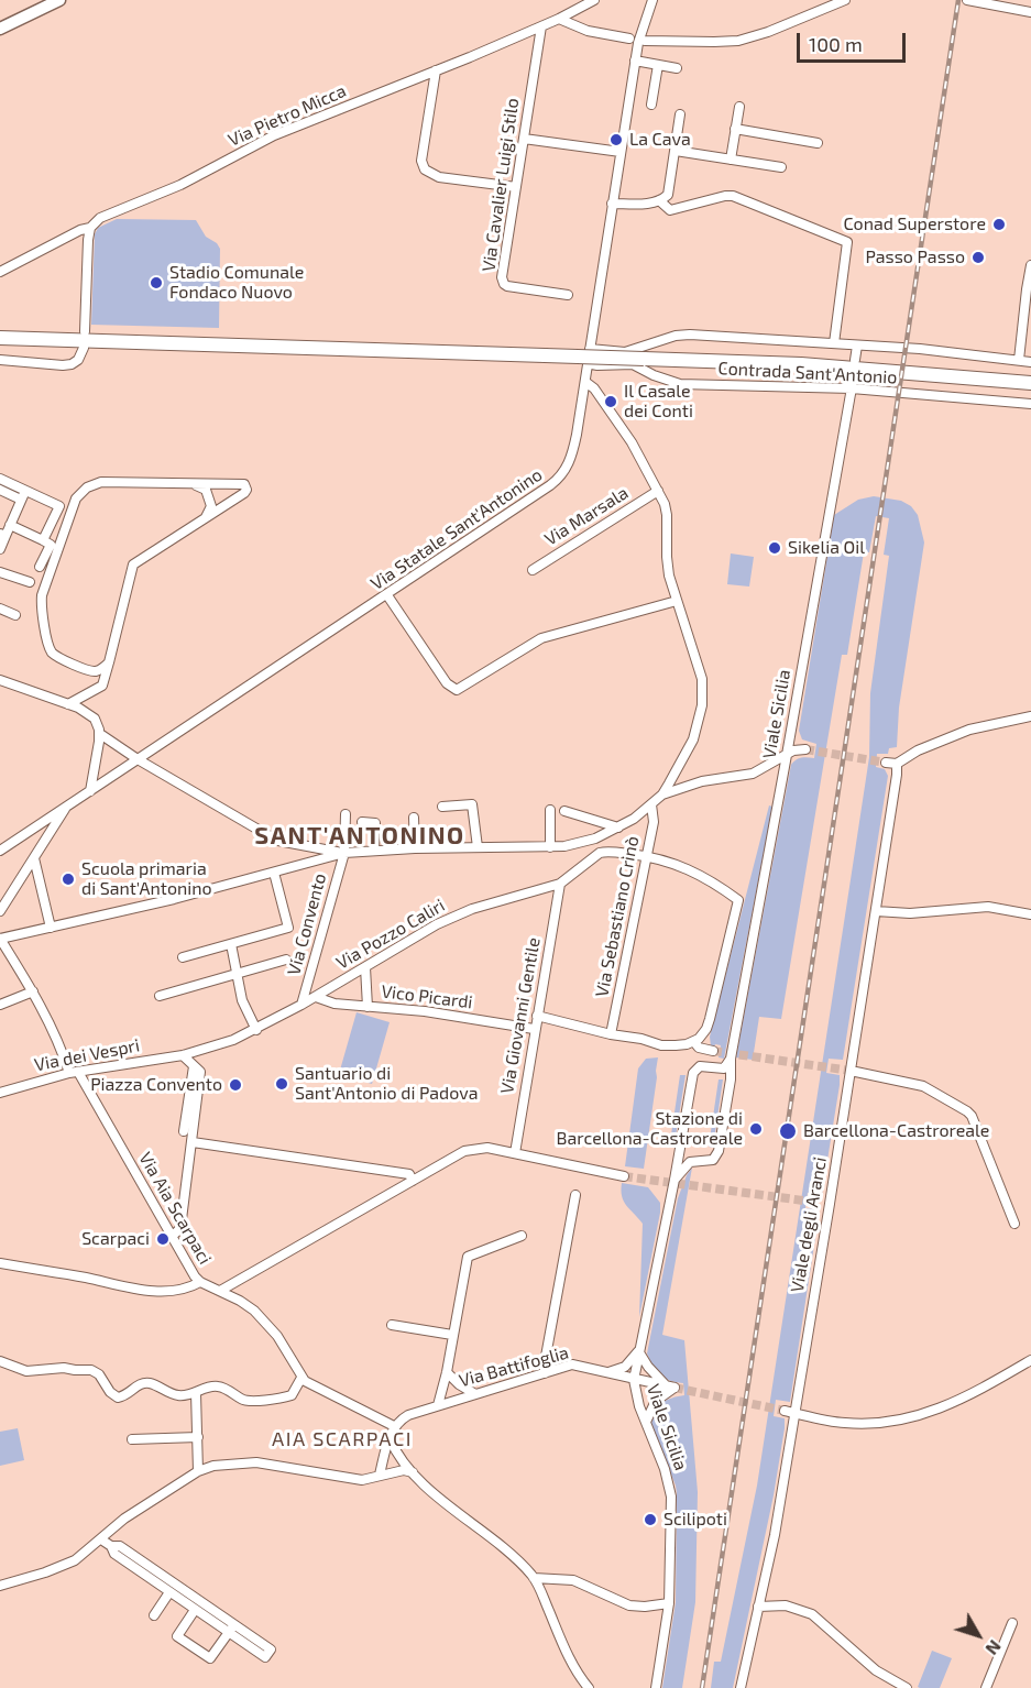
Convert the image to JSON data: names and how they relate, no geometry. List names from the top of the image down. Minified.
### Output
{"streets":{"street":["Via Pietro Micca","Via Cavalier Luigi Stilo","Contrada Sant'Antonio","Via Marsala","Via Statale Sant'Antonino","Viale Sicilia","Via Sebastiano Crinò","Via Convento","Via Pozzo Caliri","Vico Picardi","Via Giovanni Gentile","Via dei Vespri","Via Aia Scarpaci","Viale degli Aranci","Via Battifoglia"]},"crossings":[["Via Pietro Micca","Via Cavalier Luigi Stilo"],["Contrada Sant'Antonio","Via Statale Sant'Antonino"],["Contrada Sant'Antonio","Viale Sicilia"],["Viale Sicilia","Via Battifoglia"],["Via Convento","Via Pozzo Caliri"],["Via Pozzo Caliri","Vico Picardi"],["Via Pozzo Caliri","Via Giovanni Gentile"],["Vico Picardi","Via Giovanni Gentile"],["Via dei Vespri","Via Aia Scarpaci"]],"districts":["SANT'ANTONINO","AIA SCARPACI"],"places":["La Cava","Conad Superstore","Passo Passo","Stadio Comunale Fondaco Nuovo","Il Casale dei Conti","Sikelia Oil","Scuola primaria di Sant'Antonino","Santuario di Sant'Antonio di Padova","Piazza Convento","Stazione di Barcellona-Castroreale","Barcellona-Castroreale","Scarpaci","Scilipoti"],"scale_bar":"100 m","north":"bottom right"}
